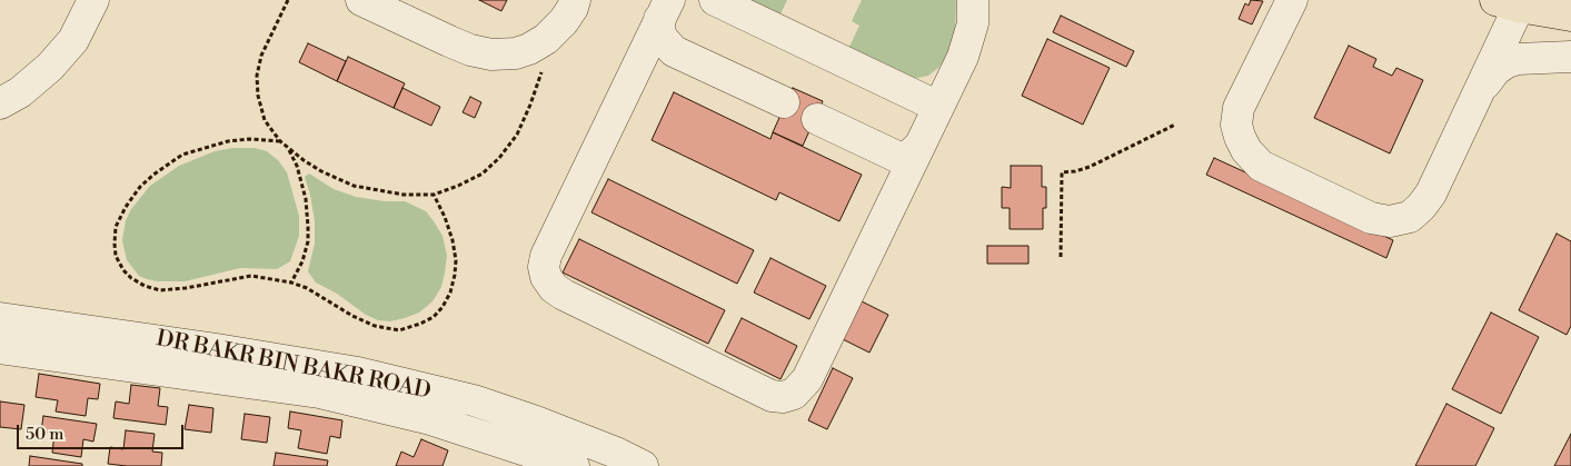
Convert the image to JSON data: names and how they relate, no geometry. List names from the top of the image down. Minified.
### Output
{"streets":{"street":["DR BAKR BIN BAKR ROAD"]},"scale_bar":"50 m"}
